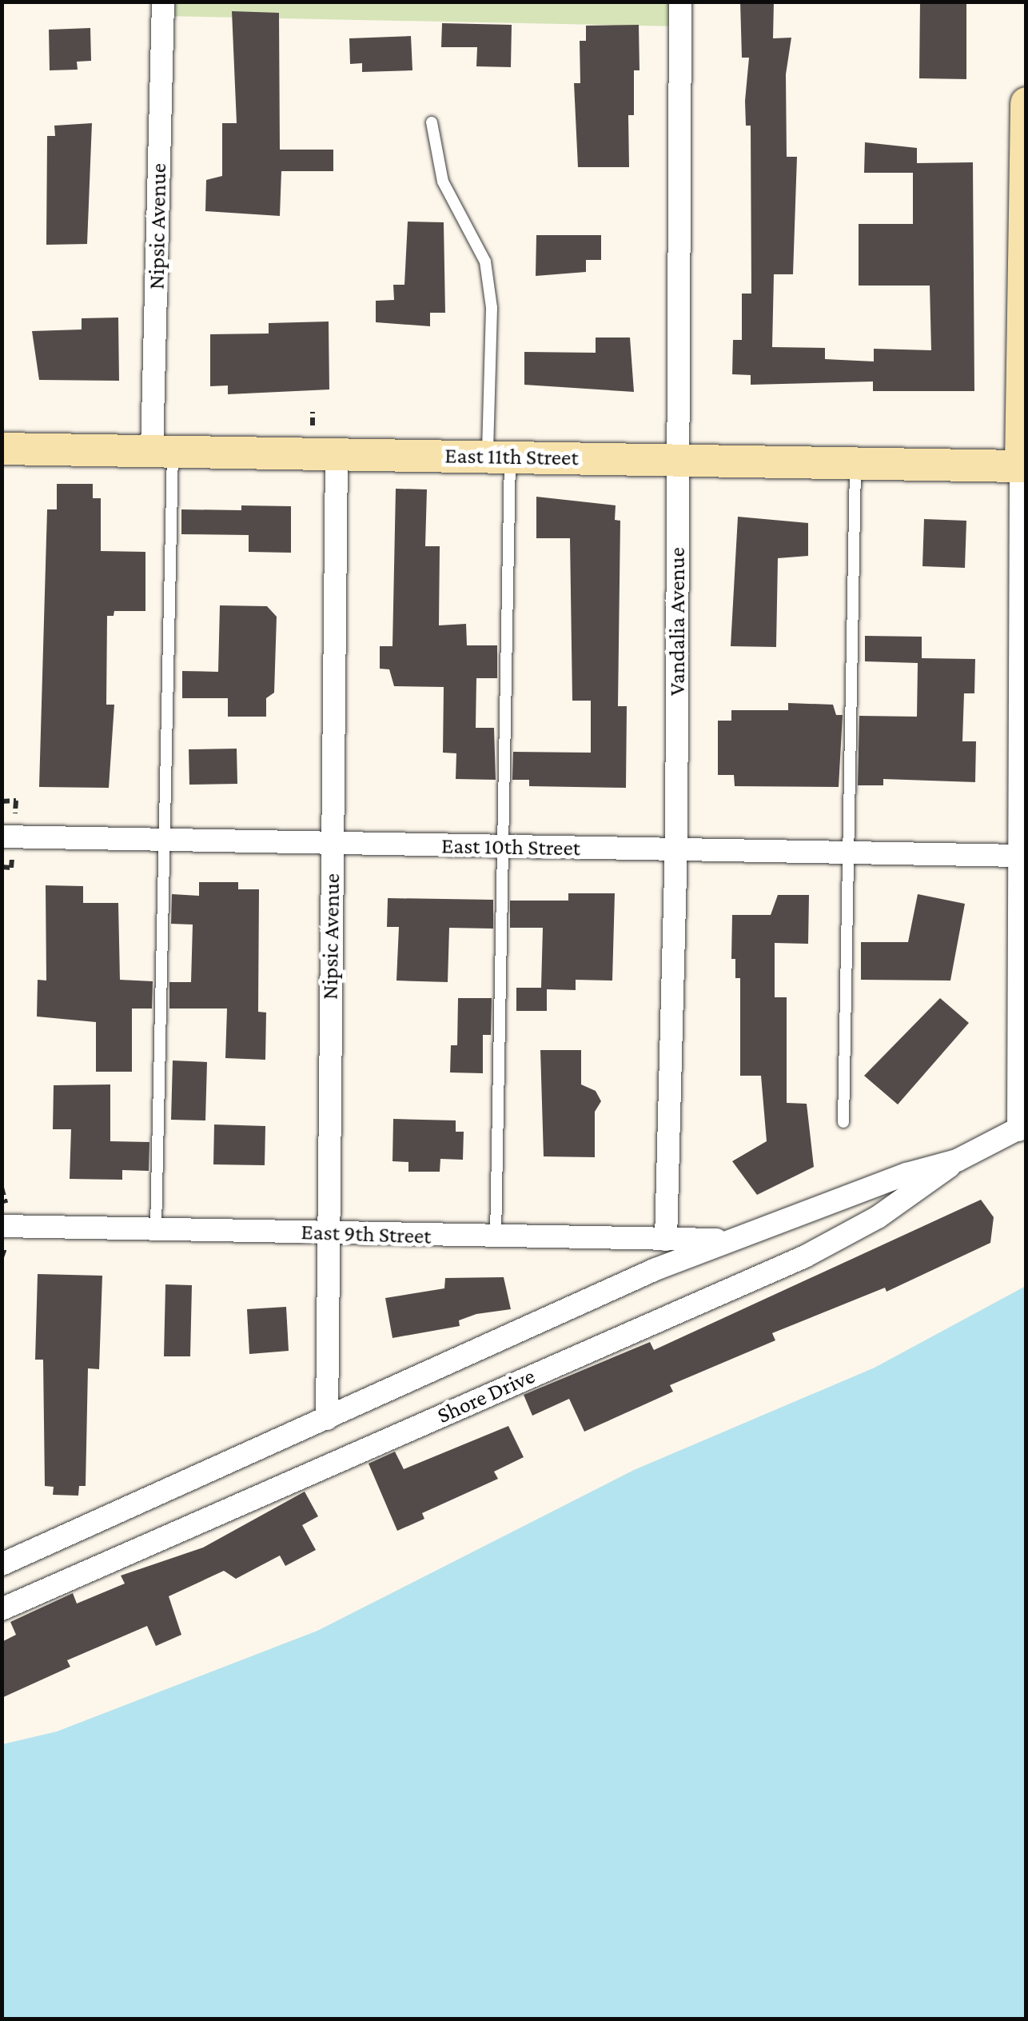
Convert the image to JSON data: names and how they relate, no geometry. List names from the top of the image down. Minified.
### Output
{"streets":{"main road":["East 11th Street"],"street":["Nipsic Avenue","Vandalia Avenue","East 10th Street","East 9th Street","Shore Drive"]},"crossings":[["Nipsic Avenue","East 11th Street"],["Nipsic Avenue","East 10th Street"],["Nipsic Avenue","East 9th Street"],["Nipsic Avenue","Shore Drive"],["East 11th Street","Vandalia Avenue"],["Vandalia Avenue","East 10th Street"],["Vandalia Avenue","East 9th Street"],["East 9th Street","Shore Drive"]]}
